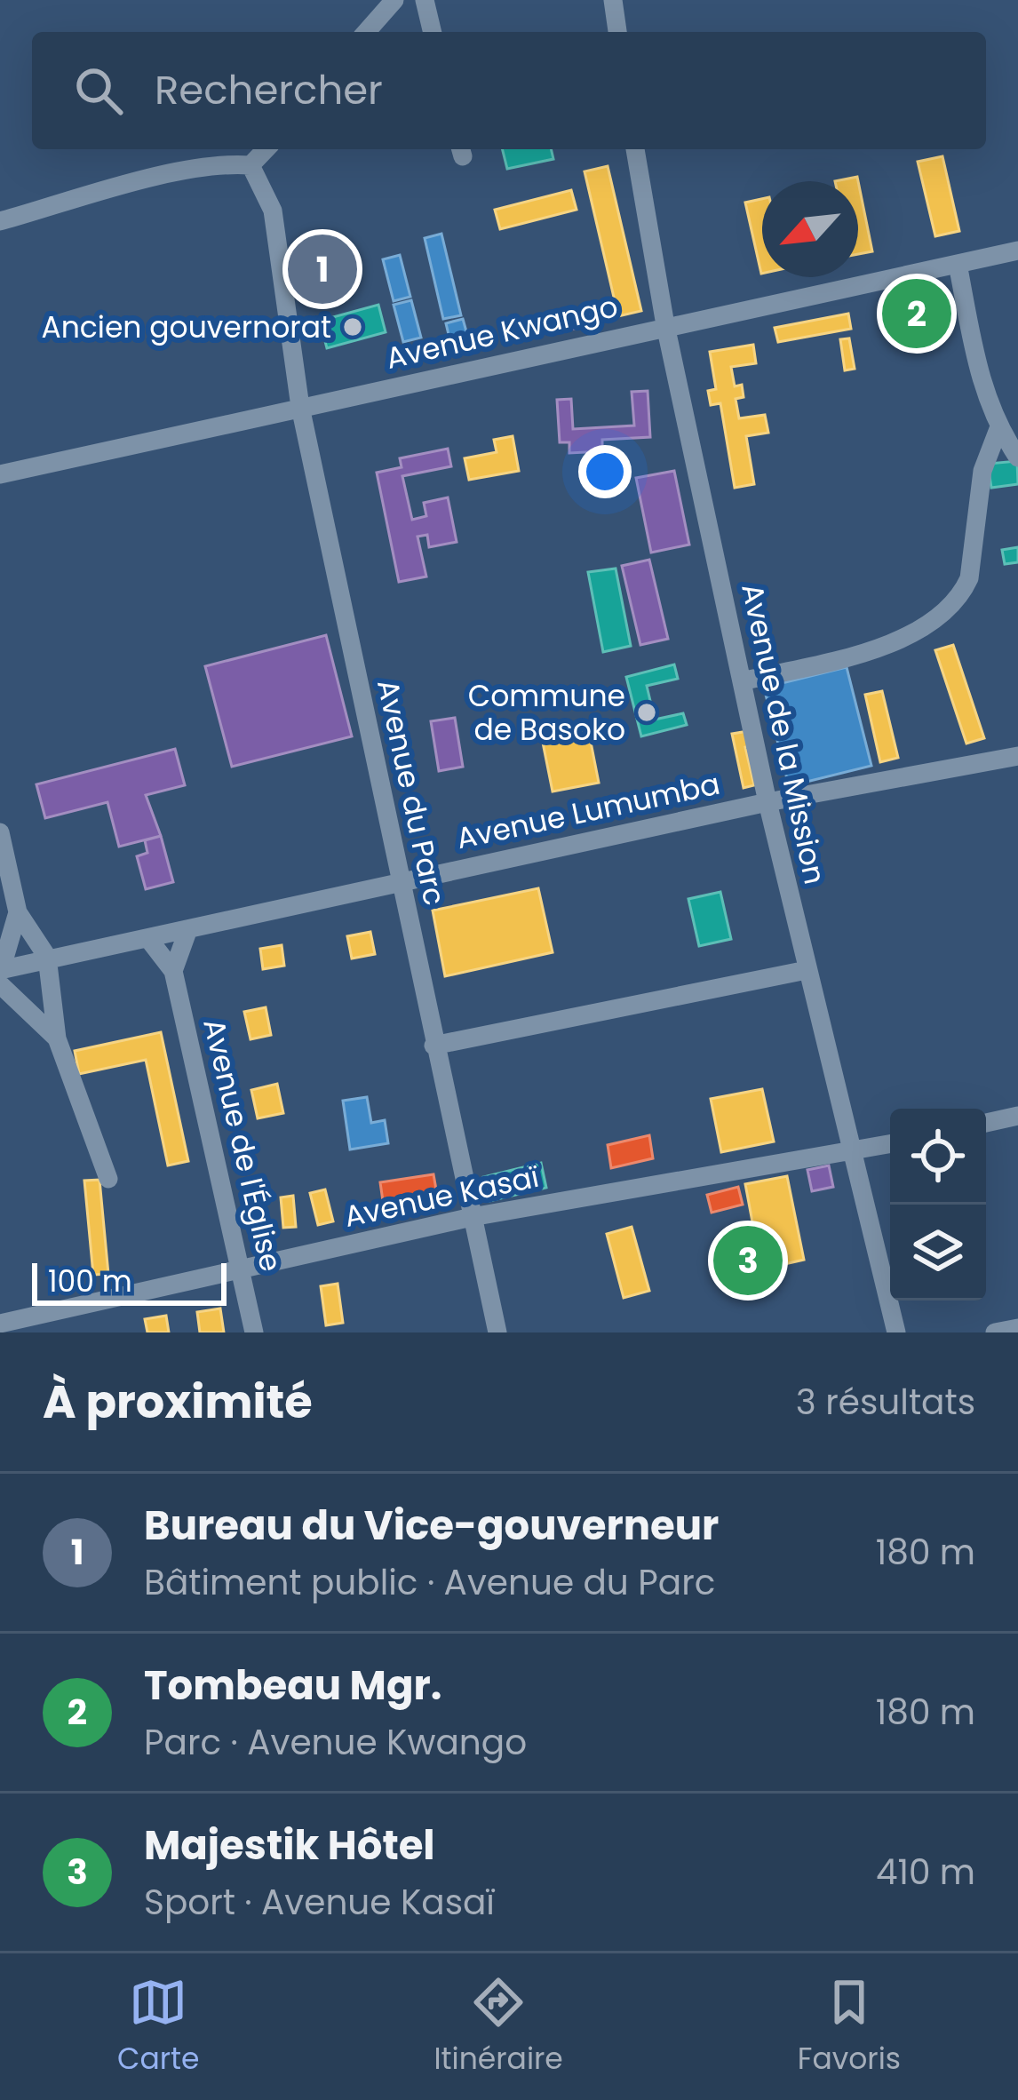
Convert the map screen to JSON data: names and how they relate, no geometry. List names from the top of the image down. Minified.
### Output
{"streets":{"street":["Avenue Kwango","Avenue de la Mission","Avenue du Parc","Avenue Lumumba","Avenue de l'Église","Avenue Kasaï"]},"crossings":[["Avenue Kwango","Avenue de la Mission"],["Avenue Kwango","Avenue du Parc"],["Avenue de la Mission","Avenue Lumumba"],["Avenue de la Mission","Avenue Kasaï"],["Avenue du Parc","Avenue Lumumba"],["Avenue du Parc","Avenue Kasaï"],["Avenue de l'Église","Avenue Kasaï"]],"places":["Ancien gouvernorat","Commune de Basoko"],"scale_bar":"100 m","north":"bottom left","page":{"search":"Rechercher","pins":["1","2","3"],"scale":"100 m","heading":["À proximité","3 résultats"],"list":[{"mark":"1","name":"Bureau du Vice-gouverneur","note":"Bâtiment public · Avenue du Parc","value":"180 m"},{"mark":"2","name":"Tombeau Mgr.","note":"Parc · Avenue Kwango","value":"180 m"},{"mark":"3","name":"Majestik Hôtel","note":"Sport · Avenue Kasaï","value":"410 m"}],"nav":["Carte","Itinéraire","Favoris"]}}
